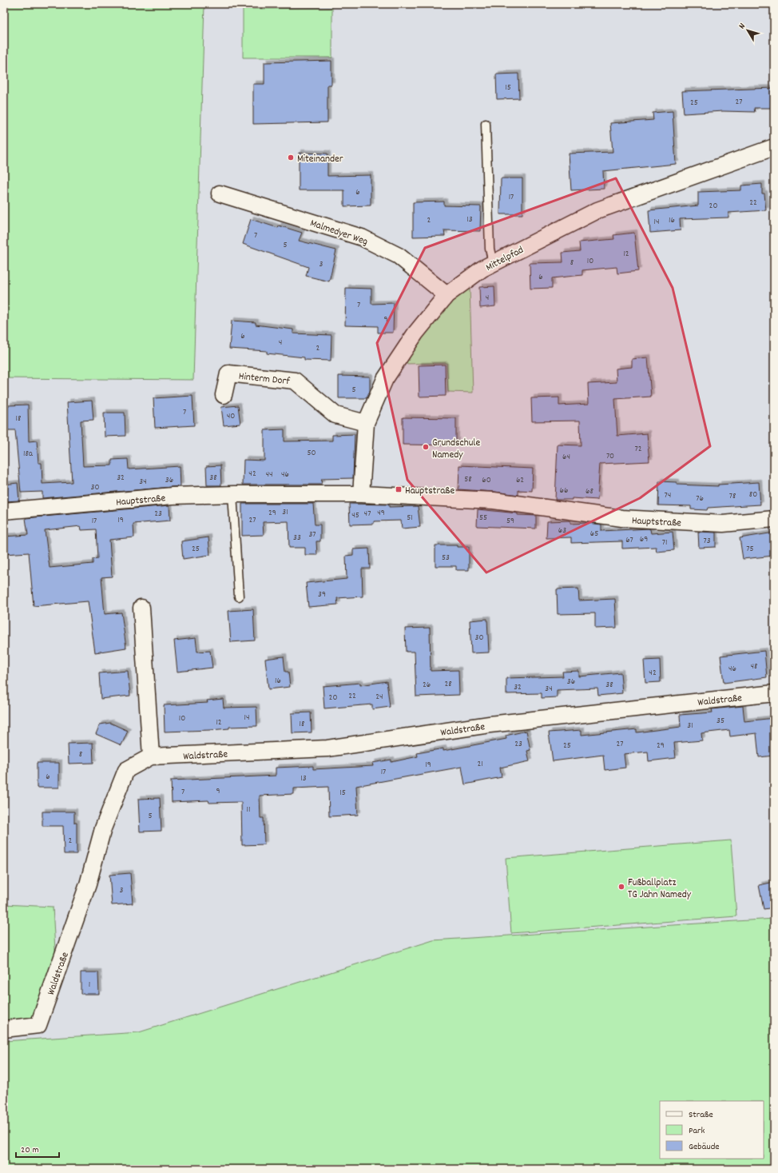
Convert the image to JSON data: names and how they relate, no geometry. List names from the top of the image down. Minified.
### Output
{"streets":{"street":["Malmedyer Weg","Mittelpfad","Hinterm Dorf","Hauptstraße","Waldstraße"]},"crossings":[["Malmedyer Weg","Mittelpfad"],["Mittelpfad","Hinterm Dorf"],["Mittelpfad","Hauptstraße"]],"places":{"other":["Miteinander","Grundschule Namedy","Fußballplatz TG Jahn Namedy"],"transit":["Hauptstraße"]},"house_numbers":["15","27","25","6","17","22","20","13","2","16","14","7","5","12","10","8","3","6","4","7","9","6","4","2","5","7","40","18","72","50","18a","70","64","42","44","46","32","38","58","36","60","62","34","30","66","68","80","74","78","76","31","29","49","23","47","45","51","55","19","27","17","59","63","65","37","33","69","67","73","71","25","75","53","39","30","48","46","42","16","36","28","26","38","32","34","22","24","20","14","10","35","12","18","31","23","27","25","29","8","21","19","17","6","13","9","7","15","11","5","2","3","1"],"legend":["Straße","Park","Gebäude"],"scale_bar":"20 m","north":"top left"}
